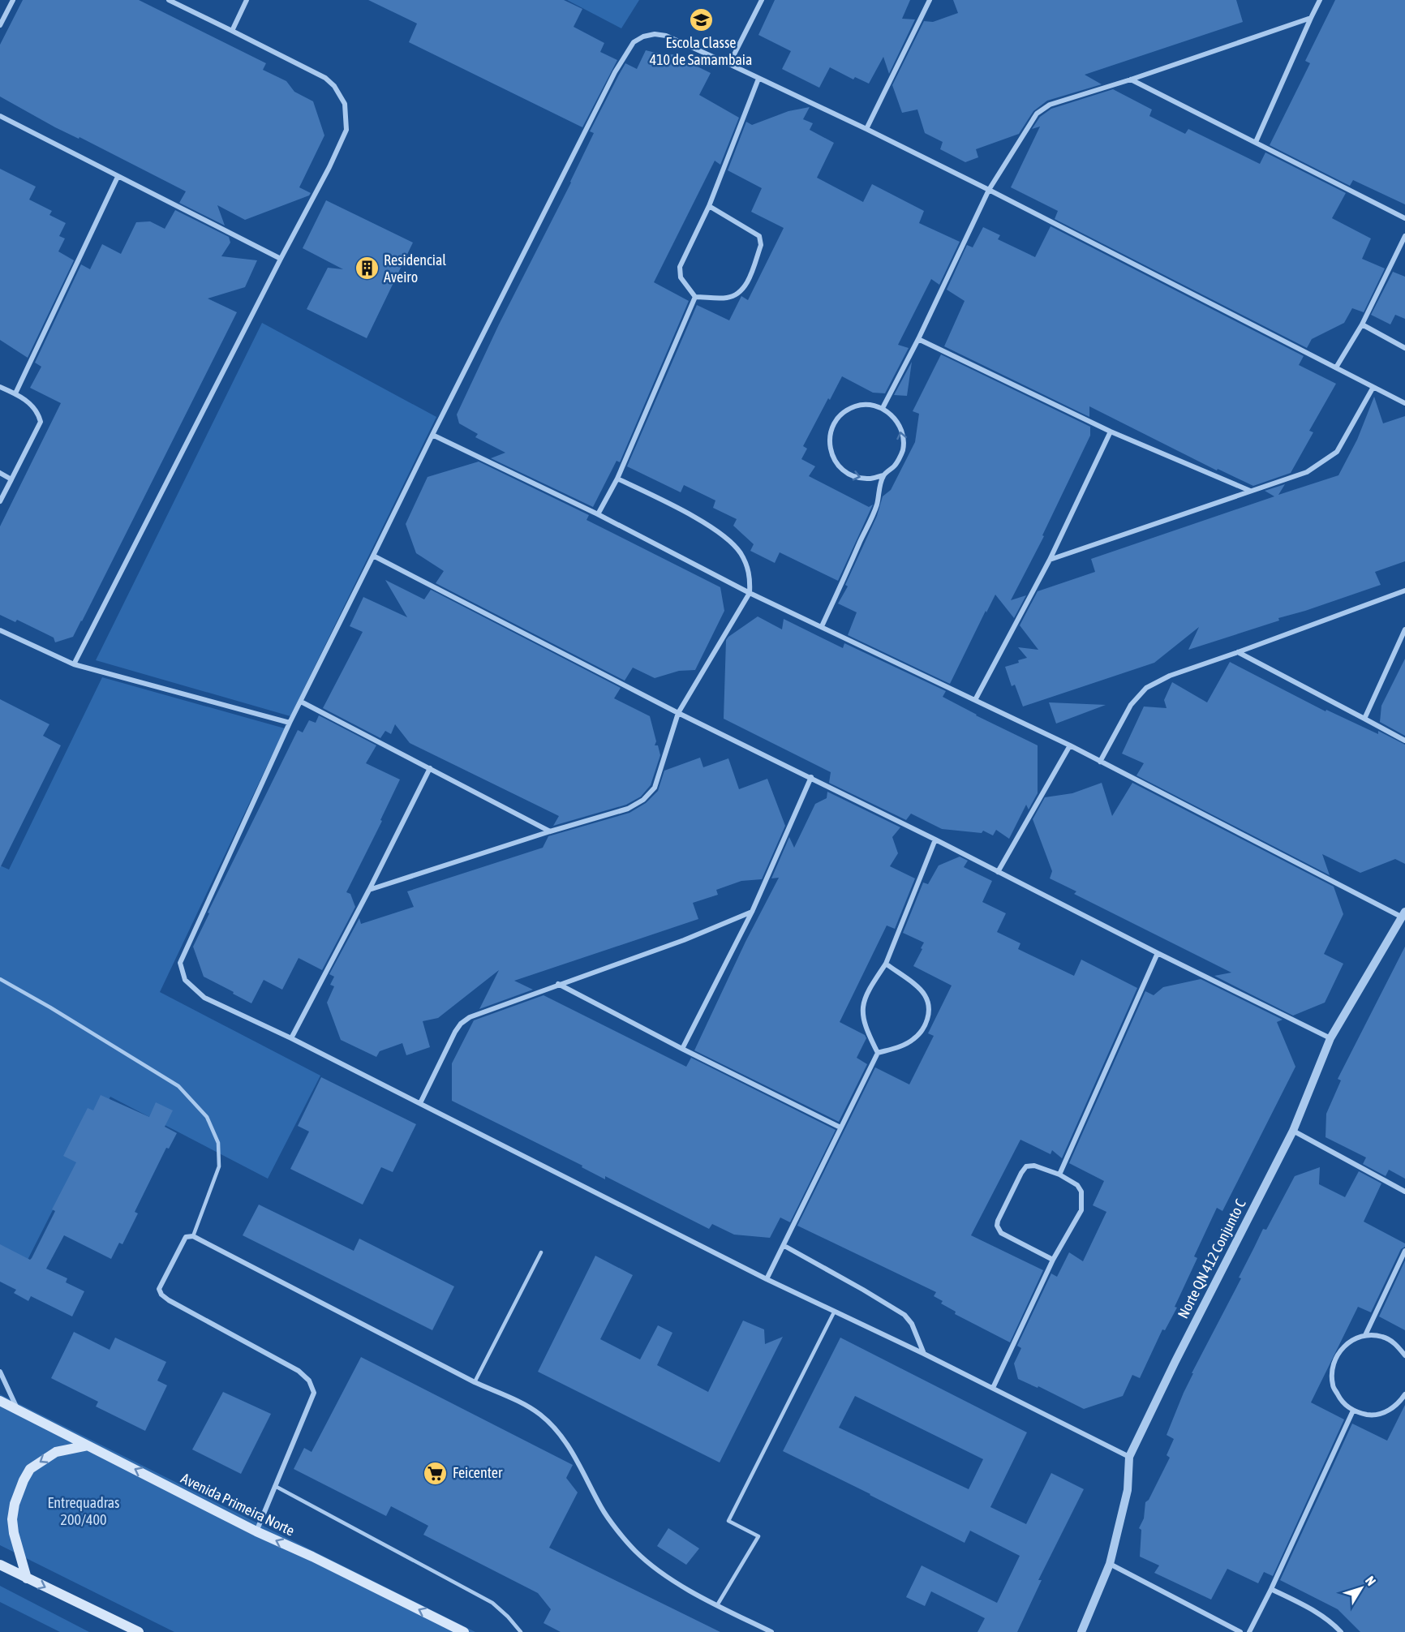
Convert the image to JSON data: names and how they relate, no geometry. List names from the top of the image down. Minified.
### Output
{"streets":{"main road":["Avenida Primeira Norte"],"street":["Norte QN 412 Conjunto C"]},"one_way":["Avenida Primeira Norte"],"parks":["Entrequadras 200/400"],"places":{"school or university":["Escola Classe 410 de Samambaia"],"building":["Residencial Aveiro"],"supermarket":["Feicenter"]},"north":"top right"}
